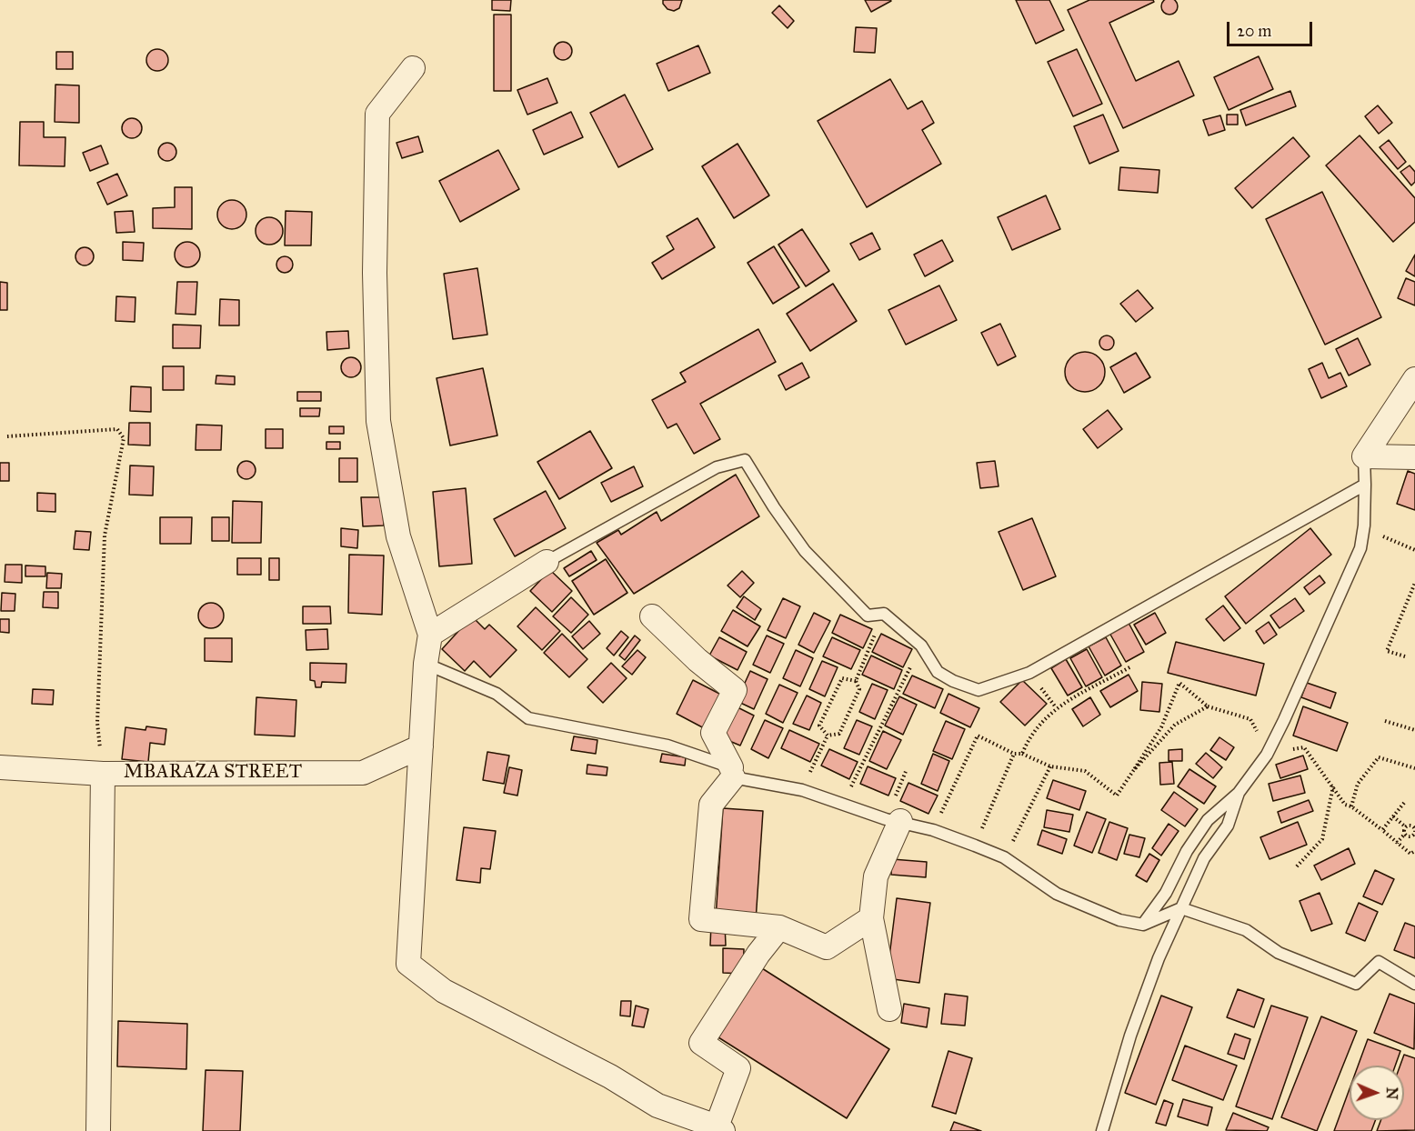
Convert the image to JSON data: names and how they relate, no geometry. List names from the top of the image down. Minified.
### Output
{"streets":{"street":["MBARAZA STREET"]},"scale_bar":"20 m","north":"right"}
